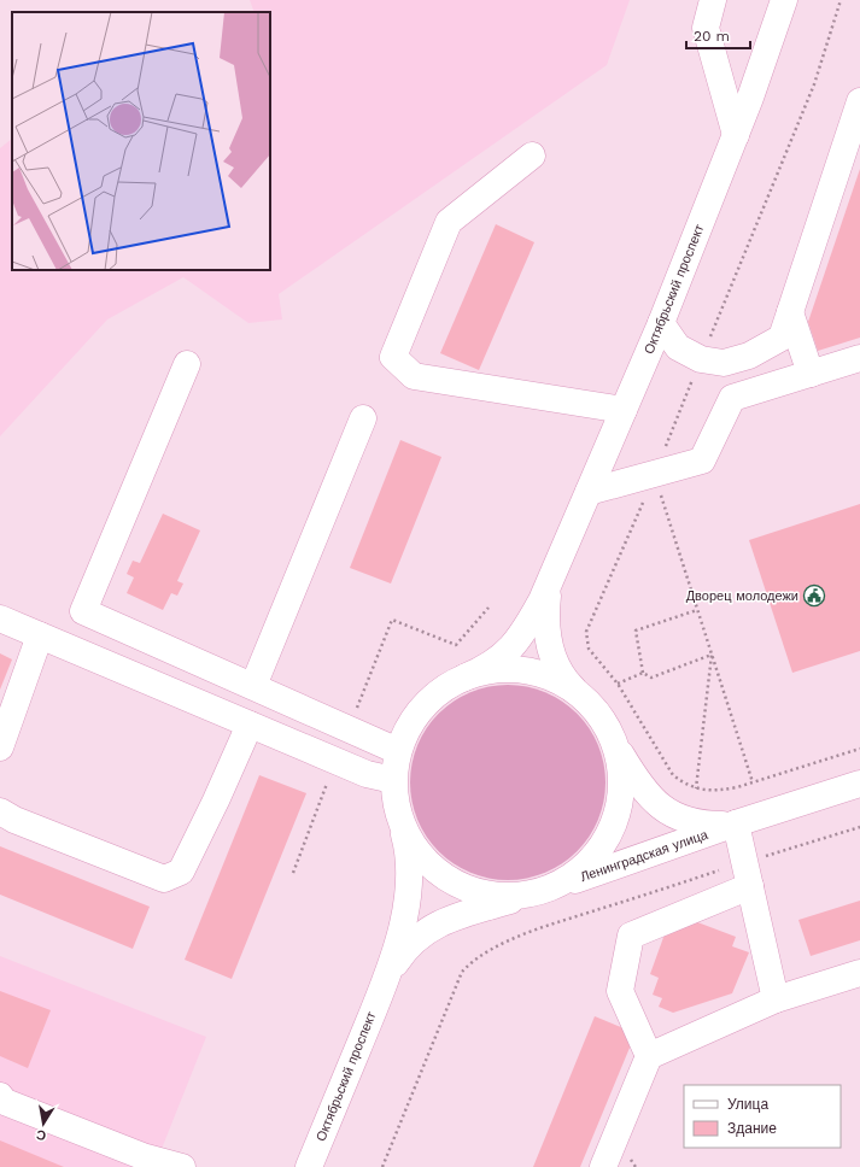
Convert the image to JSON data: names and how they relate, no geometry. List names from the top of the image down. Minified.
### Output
{"streets":{"main road":["Октябрьский проспект","Ленинградская улица"]},"crossings":[["Октябрьский проспект","Ленинградская улица"]],"places":{"public building":["Дворец молодежи"]},"legend":["Улица","Здание"],"scale_bar":"20 m","north":"bottom"}
